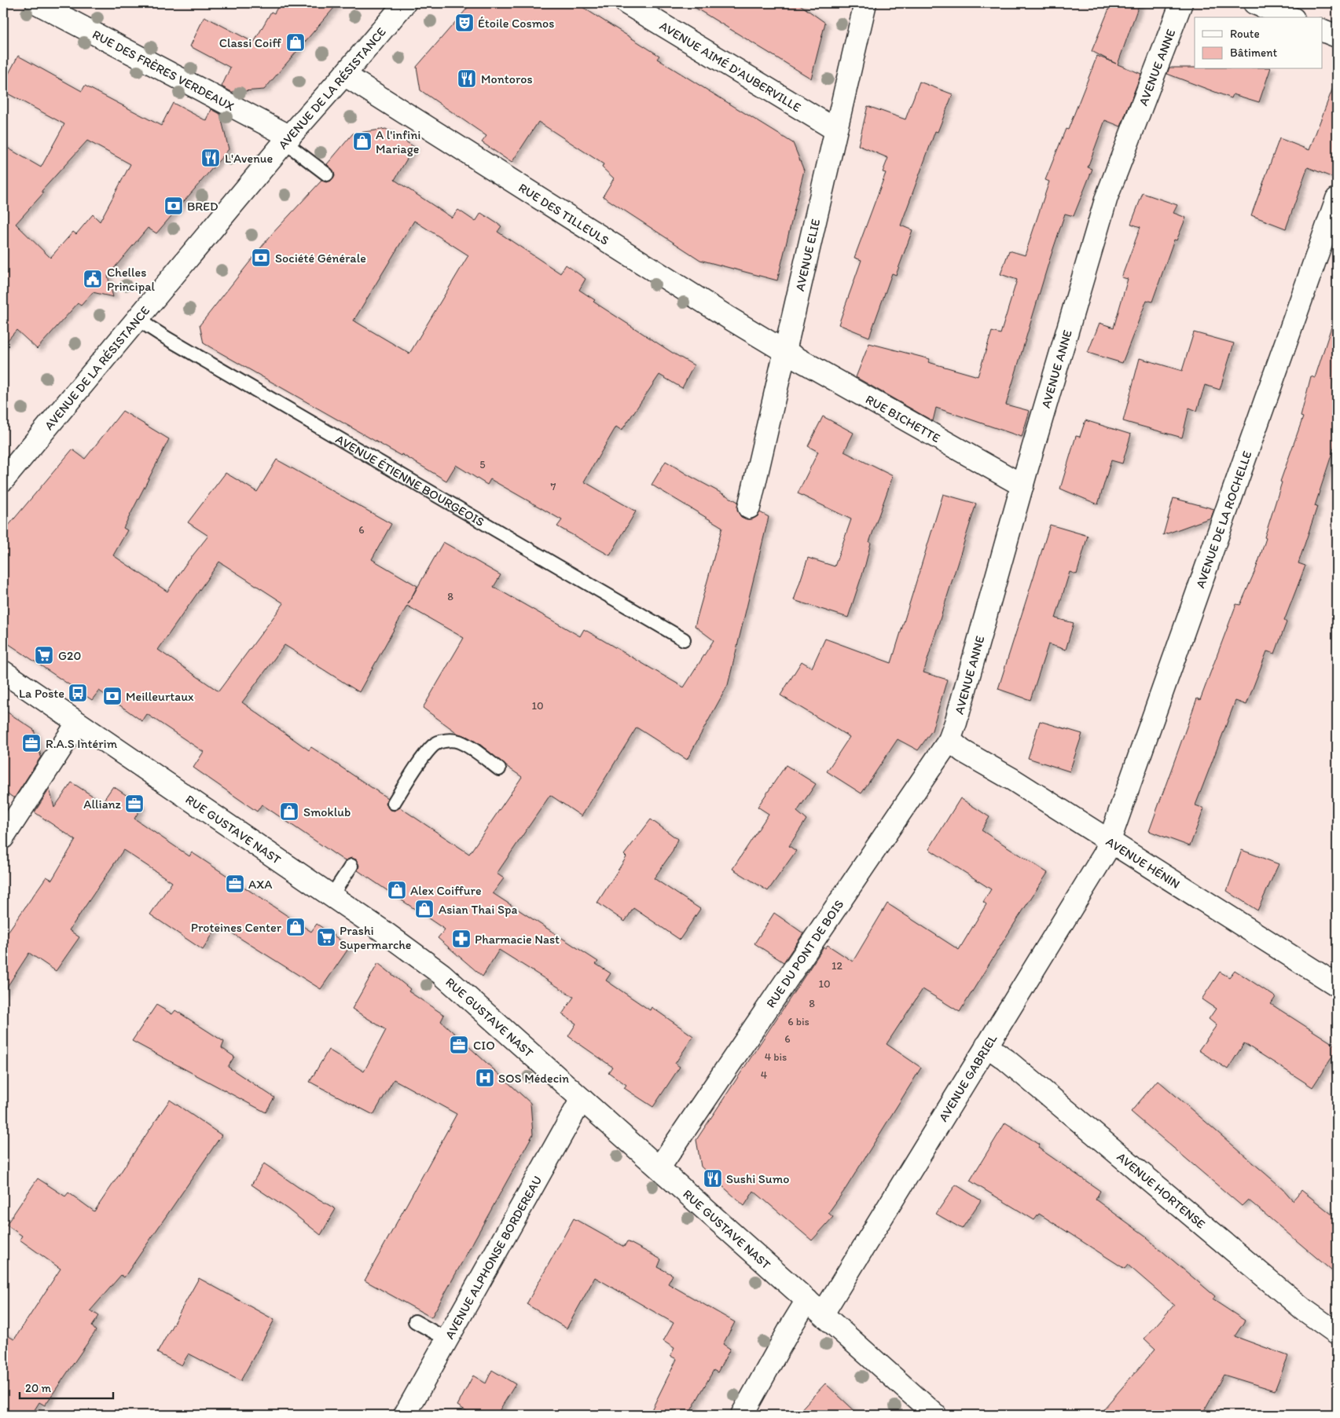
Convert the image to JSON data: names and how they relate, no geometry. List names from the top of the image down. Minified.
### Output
{"streets":{"street":["AVENUE AIMÉ D'AUBERVILLE","AVENUE ANNE","RUE DES FRÈRES VERDEAUX","AVENUE DE LA RÉSISTANCE","RUE DES TILLEULS","AVENUE ELIE","RUE BICHETTE","AVENUE DE LA ROCHELLE","RUE GUSTAVE NAST","AVENUE HÉNIN","RUE DU PONT DE BOIS","AVENUE GABRIEL","AVENUE HORTENSE","AVENUE ALPHONSE BORDEREAU"],"lane":["AVENUE ÉTIENNE BOURGEOIS"]},"crossings":[["AVENUE AIMÉ D'AUBERVILLE","AVENUE ELIE"],["AVENUE ANNE","RUE BICHETTE"],["AVENUE ANNE","AVENUE HÉNIN"],["AVENUE ANNE","RUE DU PONT DE BOIS"],["RUE DES FRÈRES VERDEAUX","AVENUE DE LA RÉSISTANCE"],["AVENUE DE LA RÉSISTANCE","RUE DES TILLEULS"],["AVENUE DE LA RÉSISTANCE","AVENUE ÉTIENNE BOURGEOIS"],["RUE DES TILLEULS","AVENUE ELIE"],["RUE DES TILLEULS","RUE BICHETTE"],["AVENUE ELIE","RUE BICHETTE"],["AVENUE DE LA ROCHELLE","AVENUE HÉNIN"],["AVENUE DE LA ROCHELLE","AVENUE GABRIEL"],["RUE GUSTAVE NAST","RUE DU PONT DE BOIS"],["RUE GUSTAVE NAST","AVENUE GABRIEL"],["RUE GUSTAVE NAST","AVENUE ALPHONSE BORDEREAU"],["AVENUE HÉNIN","RUE DU PONT DE BOIS"],["AVENUE HÉNIN","AVENUE GABRIEL"],["AVENUE GABRIEL","AVENUE HORTENSE"]],"places":{"theatre":["Étoile Cosmos"],"shop":["Classi Coiff","A l'infini Mariage","Smoklub","Alex Coiffure","Asian Thai Spa","Proteines Center"],"restaurant":["Montoros","L'Avenue","Sushi Sumo"],"bank":["BRED","Société Générale","Meilleurtaux"],"public building":["Chelles Principal"],"supermarket":["G20","Prashi Supermarche"],"bus stop":["La Poste"],"office":["R.A.S Intérim","Allianz","AXA","CIO"],"pharmacy":["Pharmacie Nast"],"hospital":["SOS Médecin"]},"house_numbers":["5","7","6","8","10","12","10","8","6 bis","6","4 bis","4"],"legend":["Route","Bâtiment"],"scale_bar":"20 m"}
